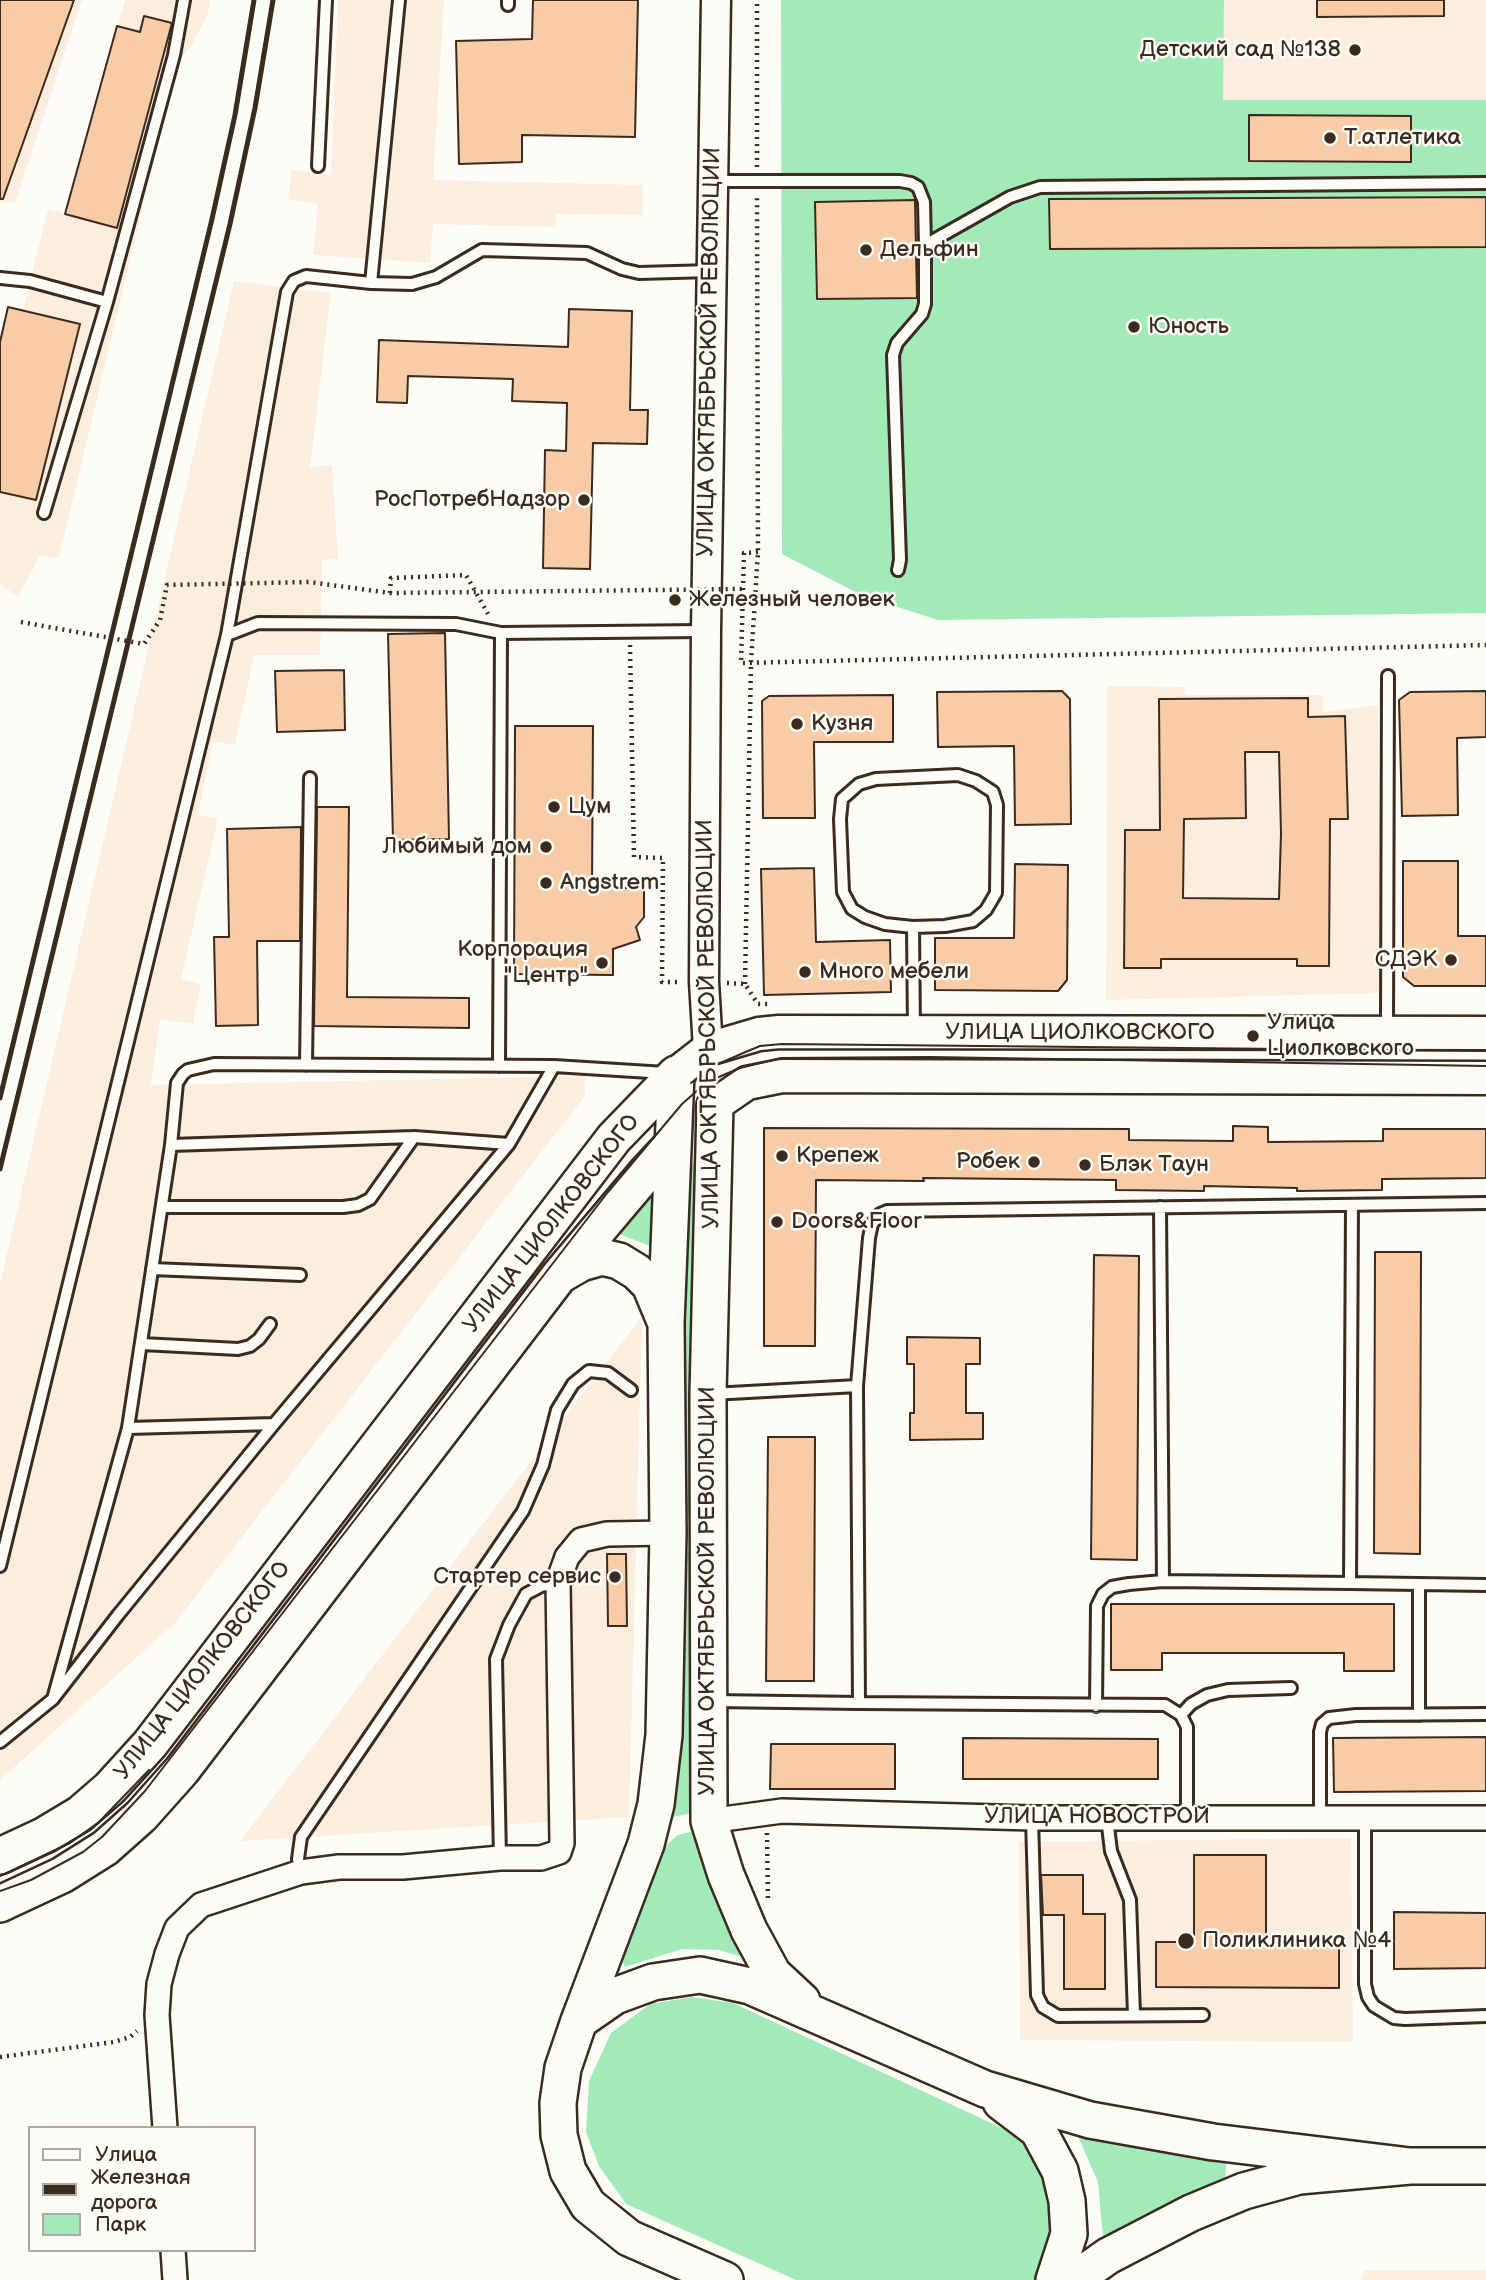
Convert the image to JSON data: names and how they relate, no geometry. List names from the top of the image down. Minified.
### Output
{"streets":{"main road":["УЛИЦА ОКТЯБРЬСКОЙ РЕВОЛЮЦИИ","УЛИЦА ЦИОЛКОВСКОГО"],"street":["УЛИЦА НОВОСТРОЙ"]},"crossings":[["УЛИЦА ОКТЯБРЬСКОЙ РЕВОЛЮЦИИ","УЛИЦА ЦИОЛКОВСКОГО"],["УЛИЦА ОКТЯБРЬСКОЙ РЕВОЛЮЦИИ","УЛИЦА НОВОСТРОЙ"]],"places":["Детский сад №138","Т.атлетика","Дельфин","Юность","РосПотребНадзор","Железный человек","Кузня","Цум","Любимый дом","Angstrem","СДЭК","Корпорация \"Центр\"","Много мебели","Улица Циолковского","Крепеж","Робек","Блэк Таун","Doors&Floor","Стартер сервис","Поликлиника №4"],"legend":["Улица","Железная дорога","Парк"]}
